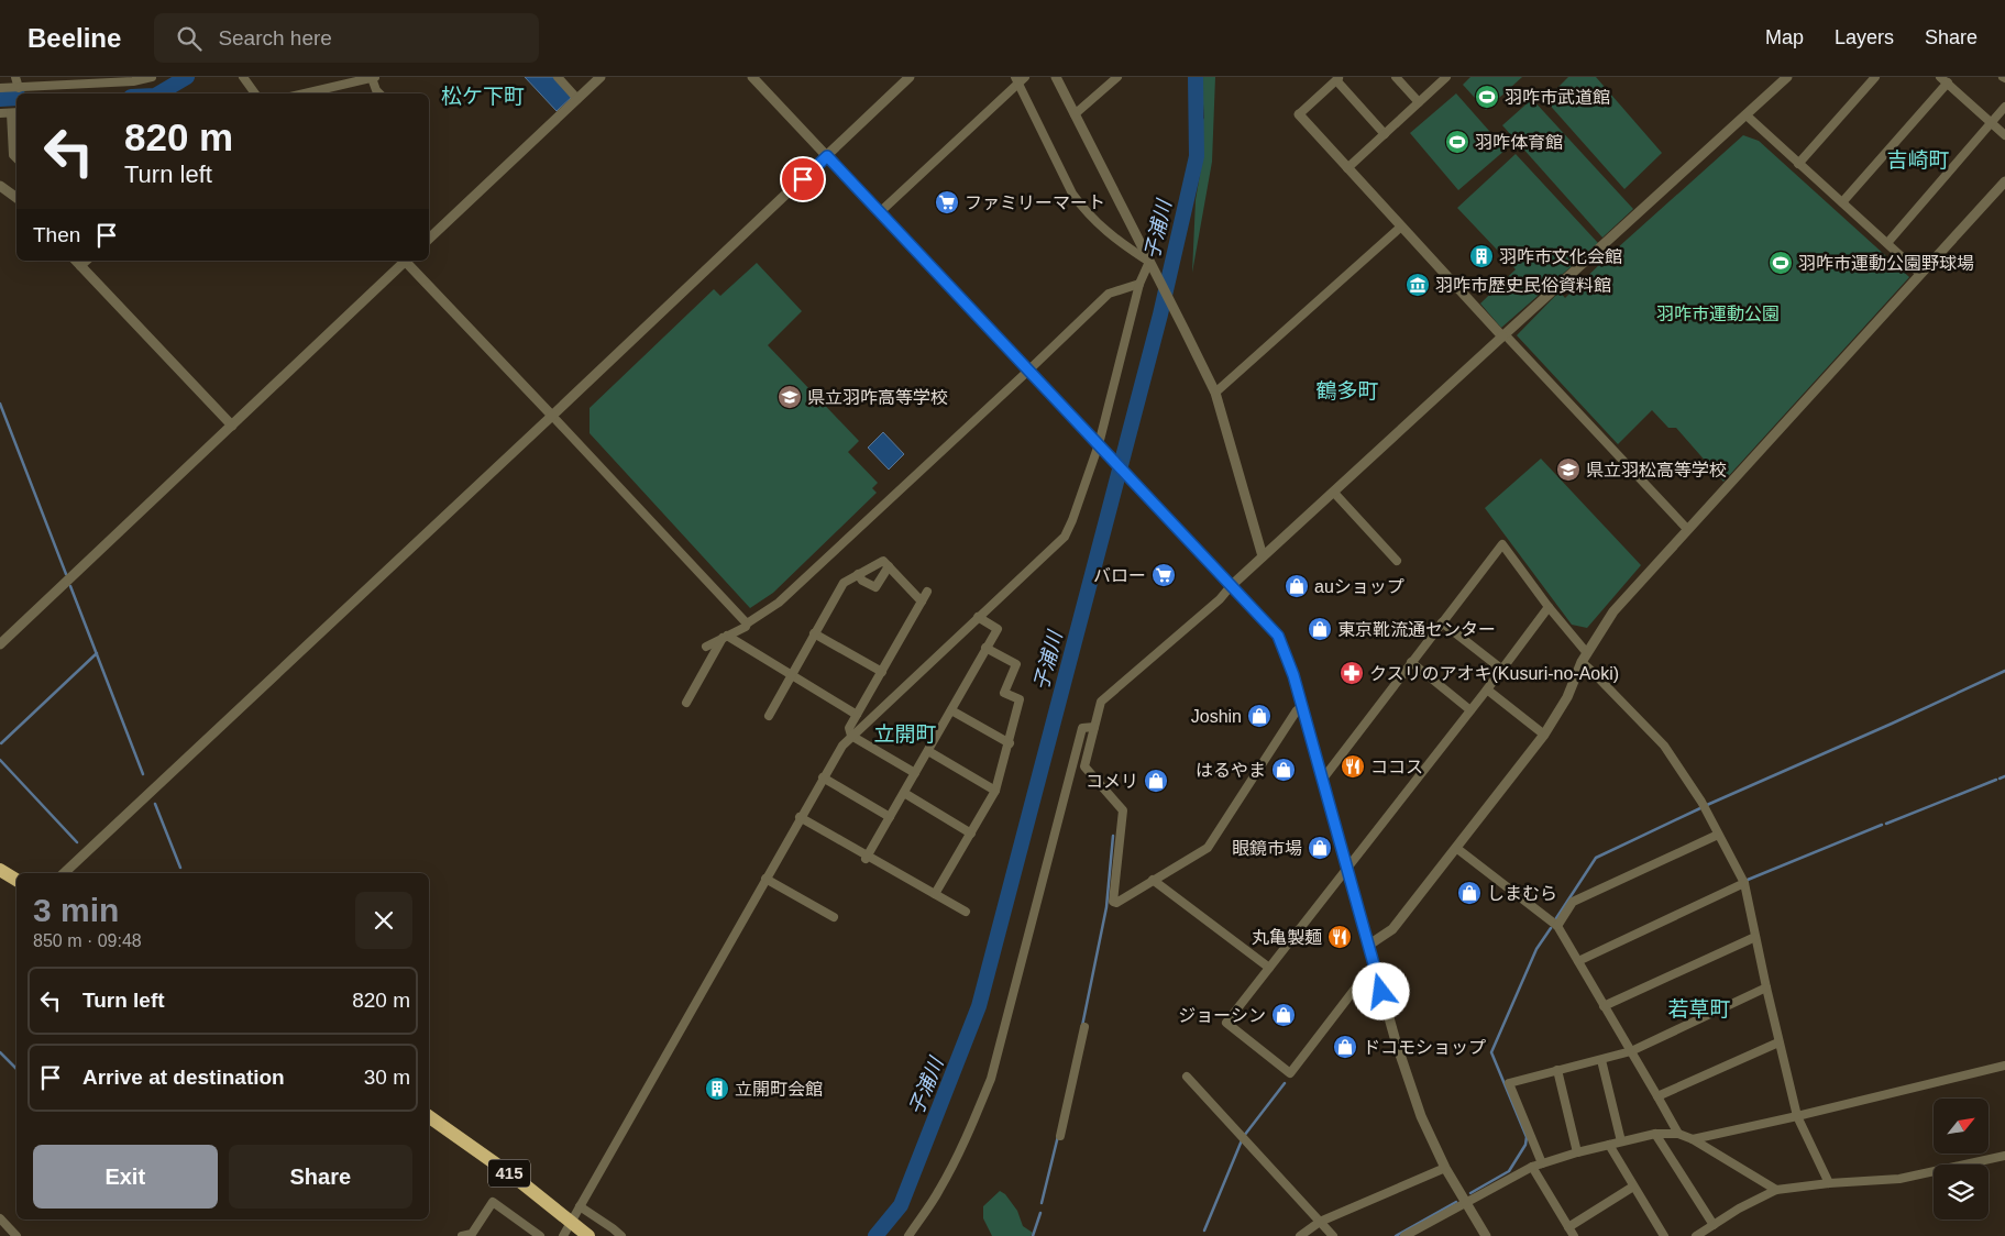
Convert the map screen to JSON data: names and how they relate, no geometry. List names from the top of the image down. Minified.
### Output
{"streets":{"highway":["415"]},"districts":["松ケ下町","吉崎町","鶴多町","立開町","若草町"],"water":["子浦川"],"parks":["羽咋市運動公園"],"places":{"sports":["羽咋市武道館","羽咋体育館","羽咋市運動公園野球場"],"supermarket":["ファミリーマート","バロー"],"building":["羽咋市文化会館","立開町会館"],"museum":["羽咋市歴史民俗資料館"],"school or university":["県立羽咋高等学校","県立羽松高等学校"],"shop":["auショップ","東京靴流通センター","Joshin","はるやま","コメリ","眼鏡市場","しまむら","ジョーシン","ドコモショップ"],"pharmacy":["クスリのアオキ(Kusuri-no-Aoki)"],"restaurant":["ココス","丸亀製麺"]},"north":"top right","page":{"header":"Beeline","search":"Search here","nav":["Map","Layers","Share"],"turn":["820 m","Turn left"],"then":"Then","heading":["3 min","850 m · 09:48"],"list":[{"name":"Turn left","value":"820 m"},{"name":"Arrive at destination","value":"30 m"}],"buttons":["Exit","Share"]}}
